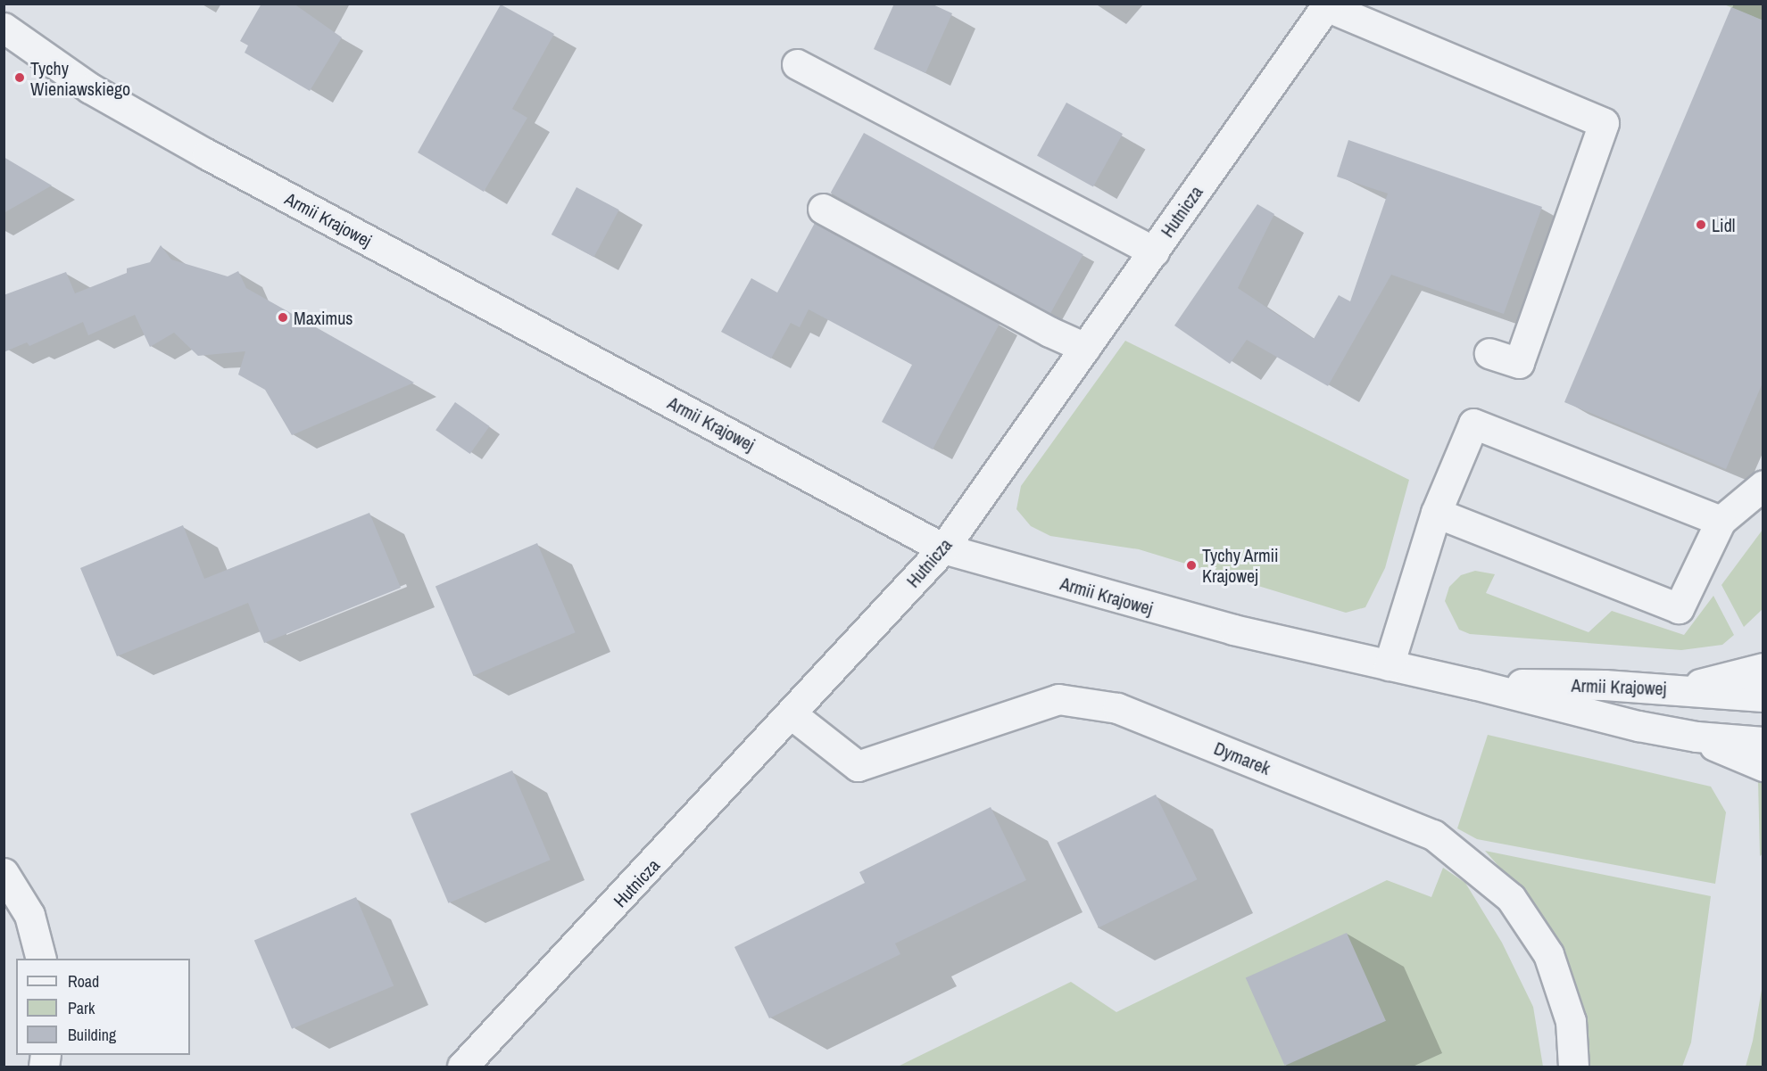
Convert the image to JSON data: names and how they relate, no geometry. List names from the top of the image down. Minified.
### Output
{"streets":{"street":["Hutnicza","Armii Krajowej","Dymarek"]},"crossings":[["Hutnicza","Armii Krajowej"],["Hutnicza","Dymarek"]],"places":["Tychy Wieniawskiego","Lidl","Maximus","Tychy Armii Krajowej"],"legend":["Road","Park","Building"]}
